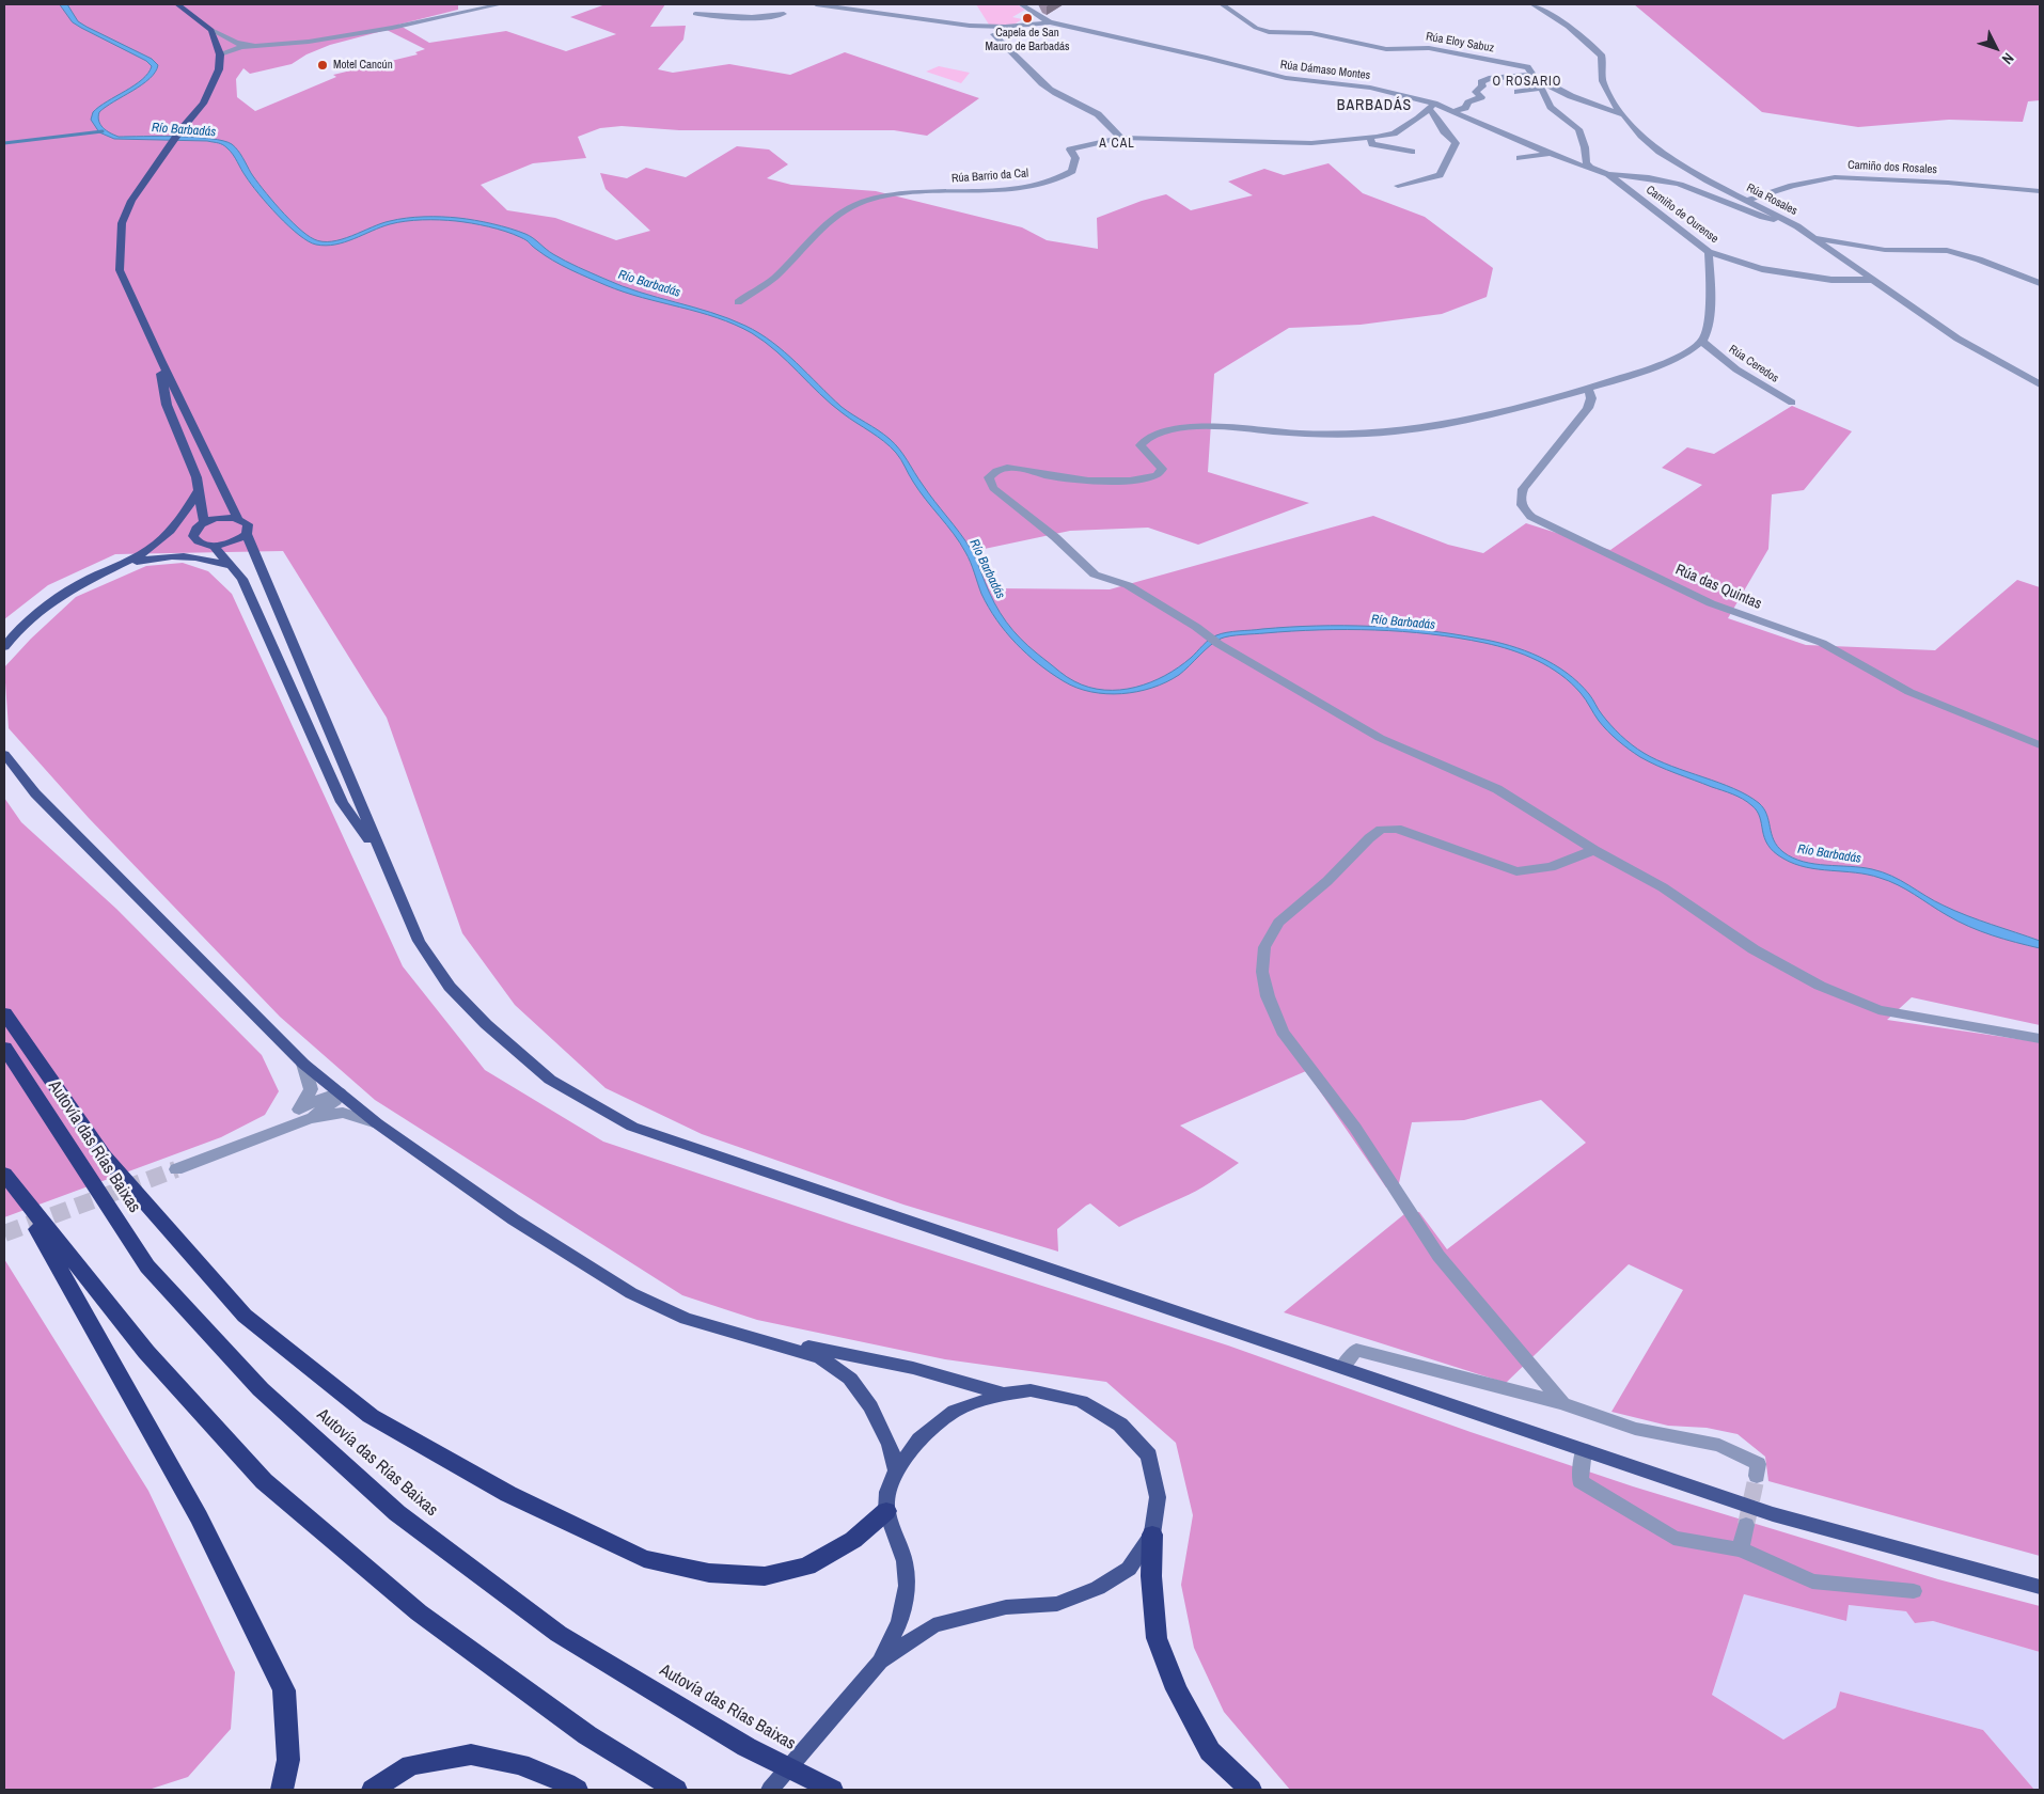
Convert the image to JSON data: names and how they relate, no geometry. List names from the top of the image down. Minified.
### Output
{"streets":{"highway":["Autovía das Rías Baixas"],"street":["Rúa Eloy Sabuz","Rúa Dámaso Montes","Camiño dos Rosales","Rúa Barrio da Cal","Rúa Rosales","Camiño de Ourense","Rúa Ceredos","Rúa das Quintas"]},"crossings":[["Rúa Dámaso Montes","Rúa Barrio da Cal"],["Camiño dos Rosales","Rúa Rosales"],["Rúa Rosales","Camiño de Ourense"]],"districts":["O ROSARIO","BARBADÁS","A CAL"],"water":["Río Barbadás"],"places":["Capela de San Mauro de Barbadás","Motel Cancún"],"north":"bottom right"}
